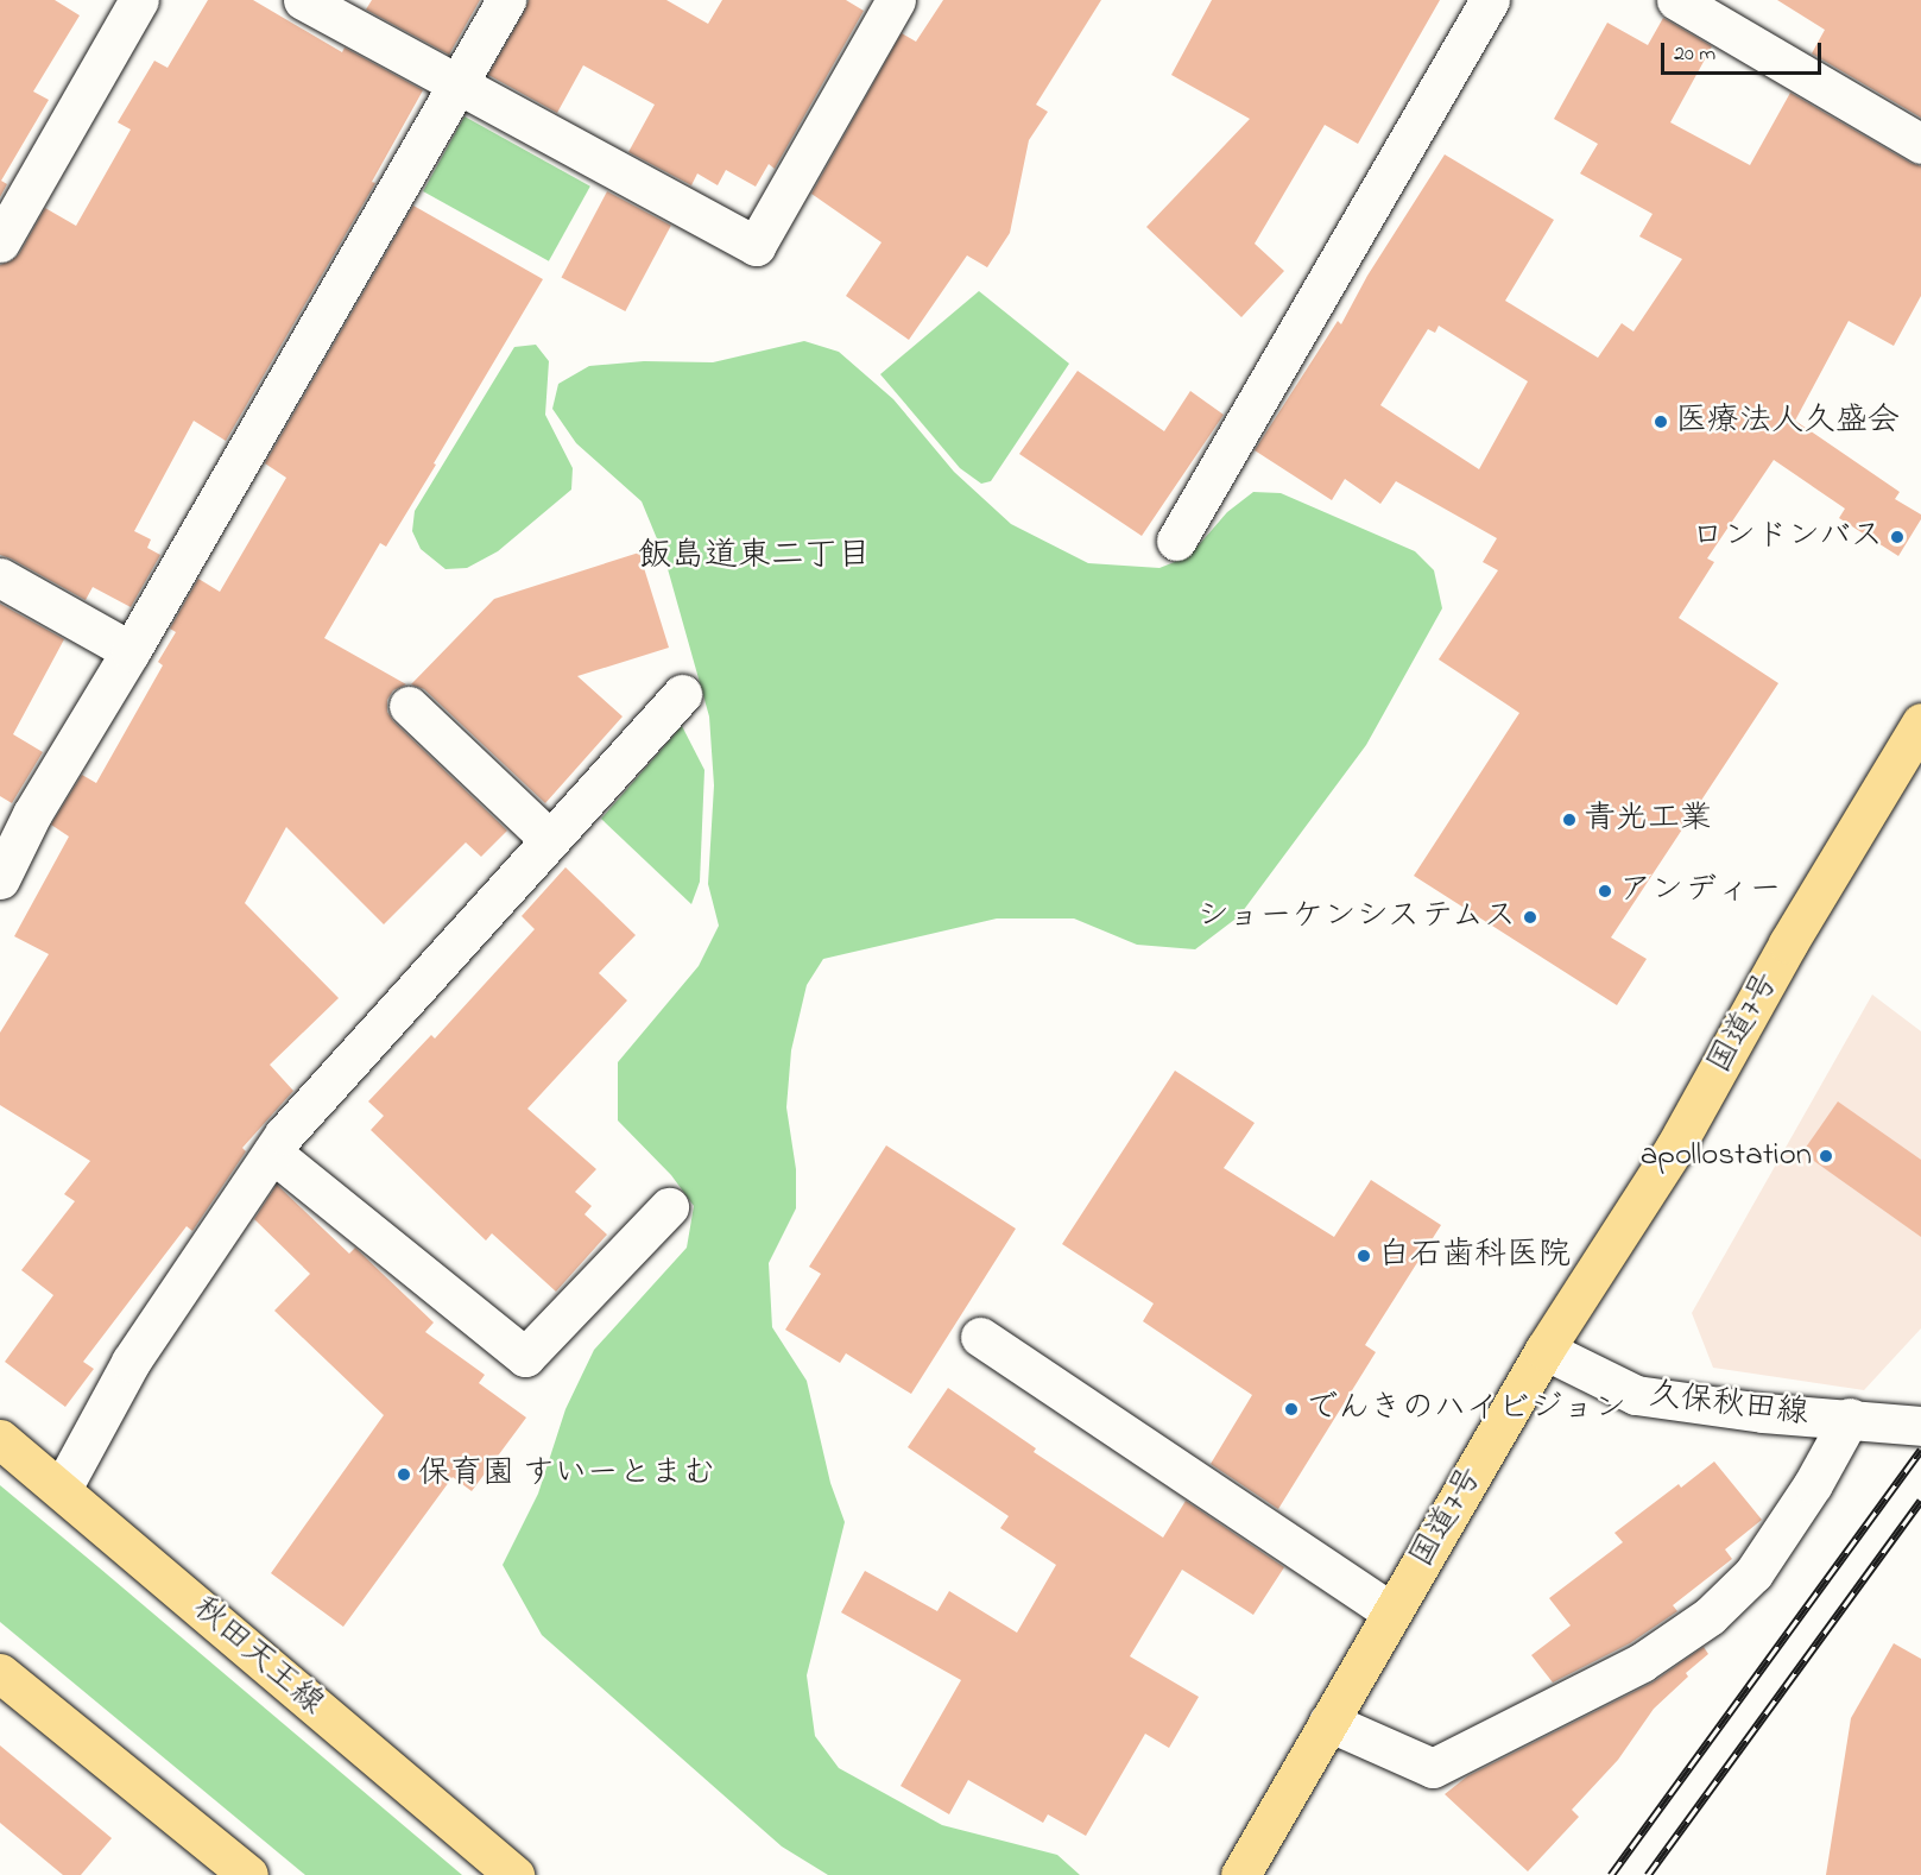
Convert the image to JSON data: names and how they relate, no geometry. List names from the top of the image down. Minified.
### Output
{"streets":{"main road":["国道7号","秋田天王線"],"street":["久保秋田線"]},"crossings":[["国道7号","久保秋田線"]],"districts":["飯島道東二丁目"],"places":["医療法人久盛会","ロンドンバス","青光工業","アンディー","ショーケンシステムス","apollostation","白石歯科医院","でんきのハイビジョン","保育園 すいーとまむ"],"scale_bar":"20 m"}
